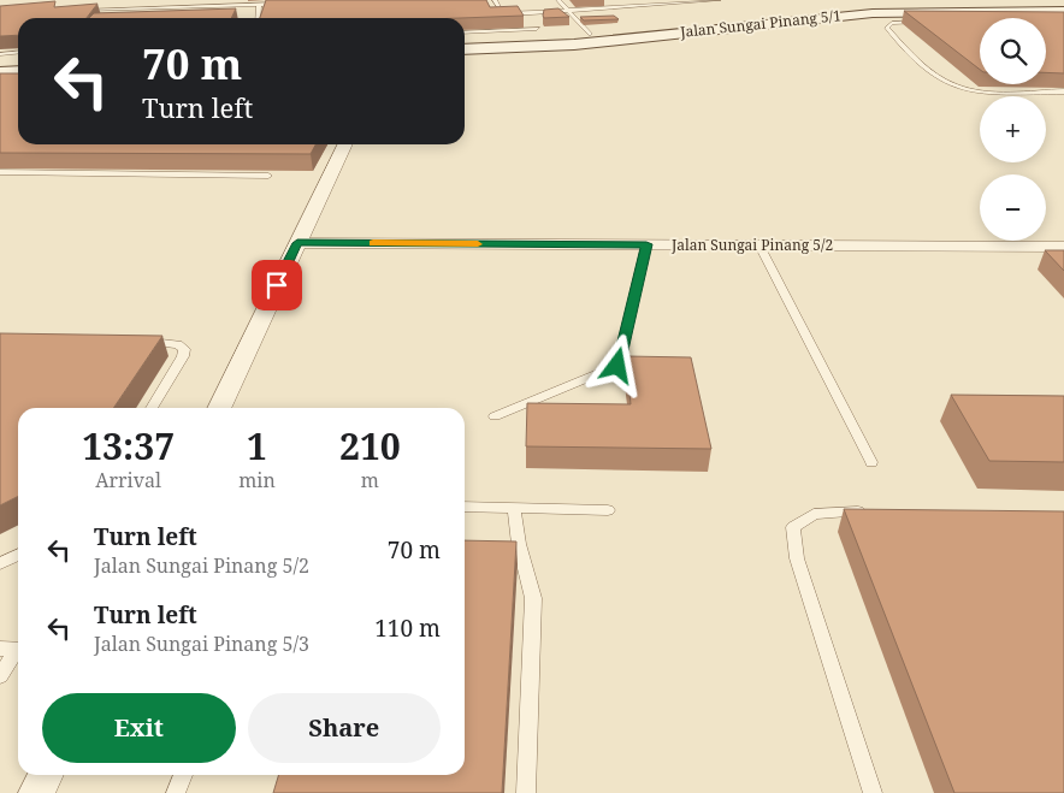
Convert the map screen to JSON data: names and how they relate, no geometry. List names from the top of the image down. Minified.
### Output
{"streets":{"street":["Jalan Sungai Pinang 5/1","Jalan Sungai Pinang 5/2"]},"page":{"map_buttons":["+","−"],"turn":["70 m","Turn left"],"eta":["13:37","Arrival","1","min","210","m"],"list":[{"name":"Turn left","note":"Jalan Sungai Pinang 5/2","value":"70 m"},{"name":"Turn left","note":"Jalan Sungai Pinang 5/3","value":"110 m"}],"buttons":["Exit","Share"]}}
